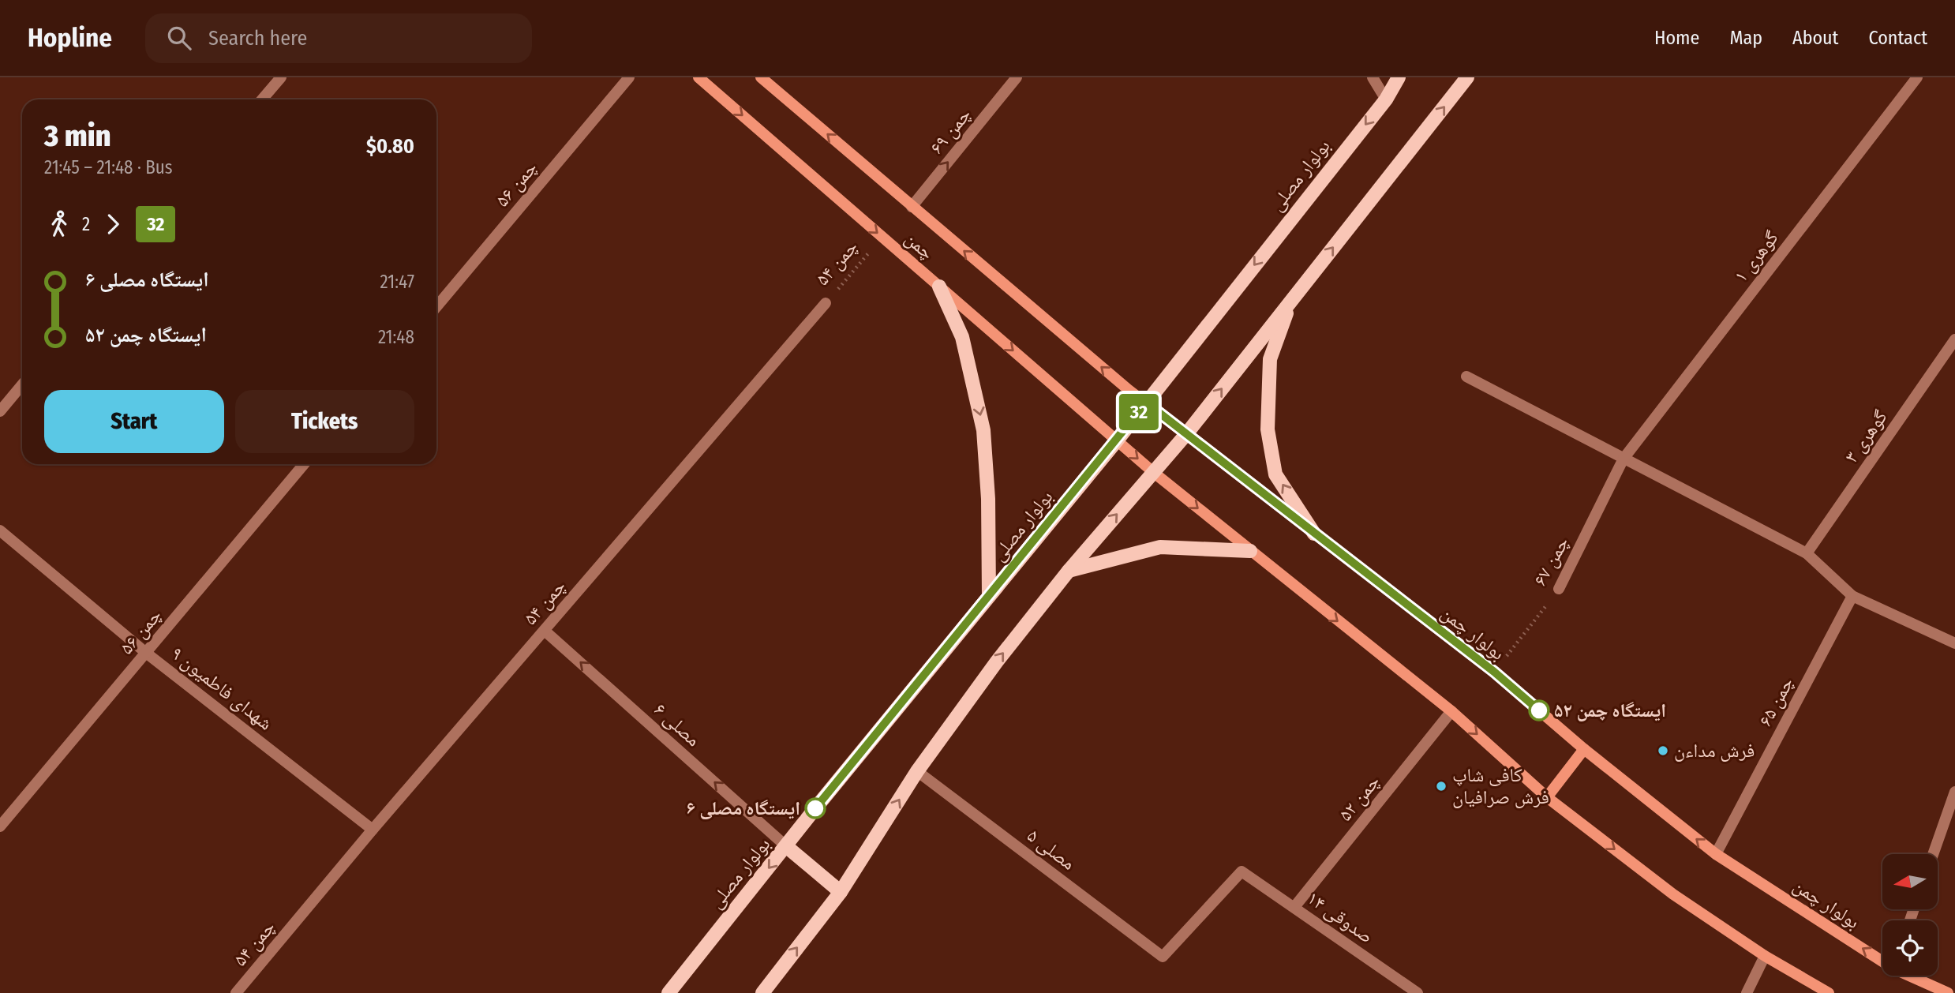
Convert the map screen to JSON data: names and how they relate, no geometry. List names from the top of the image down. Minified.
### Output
{"streets":{"main road":["بولوار مصلی","چمن","بولوار چمن"],"street":["چمن ۶۹","چمن ۵۶","گوهری ۱","چمن ۵۴","گوهری ۳","چمن ۶۷","شهدای فاطمیون ۹","چمن ۶۵","مصلی ۶","چمن ۵۲","مصلی ۵","صدوقی ۱۴"]},"crossings":[["چمن ۶۹","چمن"],["بولوار مصلی","چمن"],["بولوار مصلی","بولوار چمن"],["بولوار مصلی","مصلی ۶"],["چمن ۵۶","شهدای فاطمیون ۹"],["چمن","چمن ۵۴"],["چمن","بولوار چمن"],["گوهری ۱","چمن ۶۷"],["چمن ۵۴","شهدای فاطمیون ۹"],["چمن ۵۴","مصلی ۶"],["چمن ۶۷","بولوار چمن"],["بولوار چمن","چمن ۶۵"],["چمن ۵۲","صدوقی ۱۴"],["مصلی ۵","صدوقی ۱۴"]],"one_way":["چمن ۶۹","مصلی ۶"],"places":["ایستگاه چمن ۵۲","فرش مداءن","کافی شاپ فرش صرافیان","ایستگاه مصلی ۶"],"lines":["bus line 32"],"north":"left","page":{"header":"Hopline","search":"Search here","nav":["Home","Map","About","Contact"],"on_map":"32","heading":["3 min","21:45 – 21:48 · Bus","$0.80"],"legs":["2","32"],"list":[{"name":"ایستگاه مصلی ۶","value":"21:47"},{"name":"ایستگاه چمن ۵۲","value":"21:48"}],"buttons":["Start","Tickets"]}}
